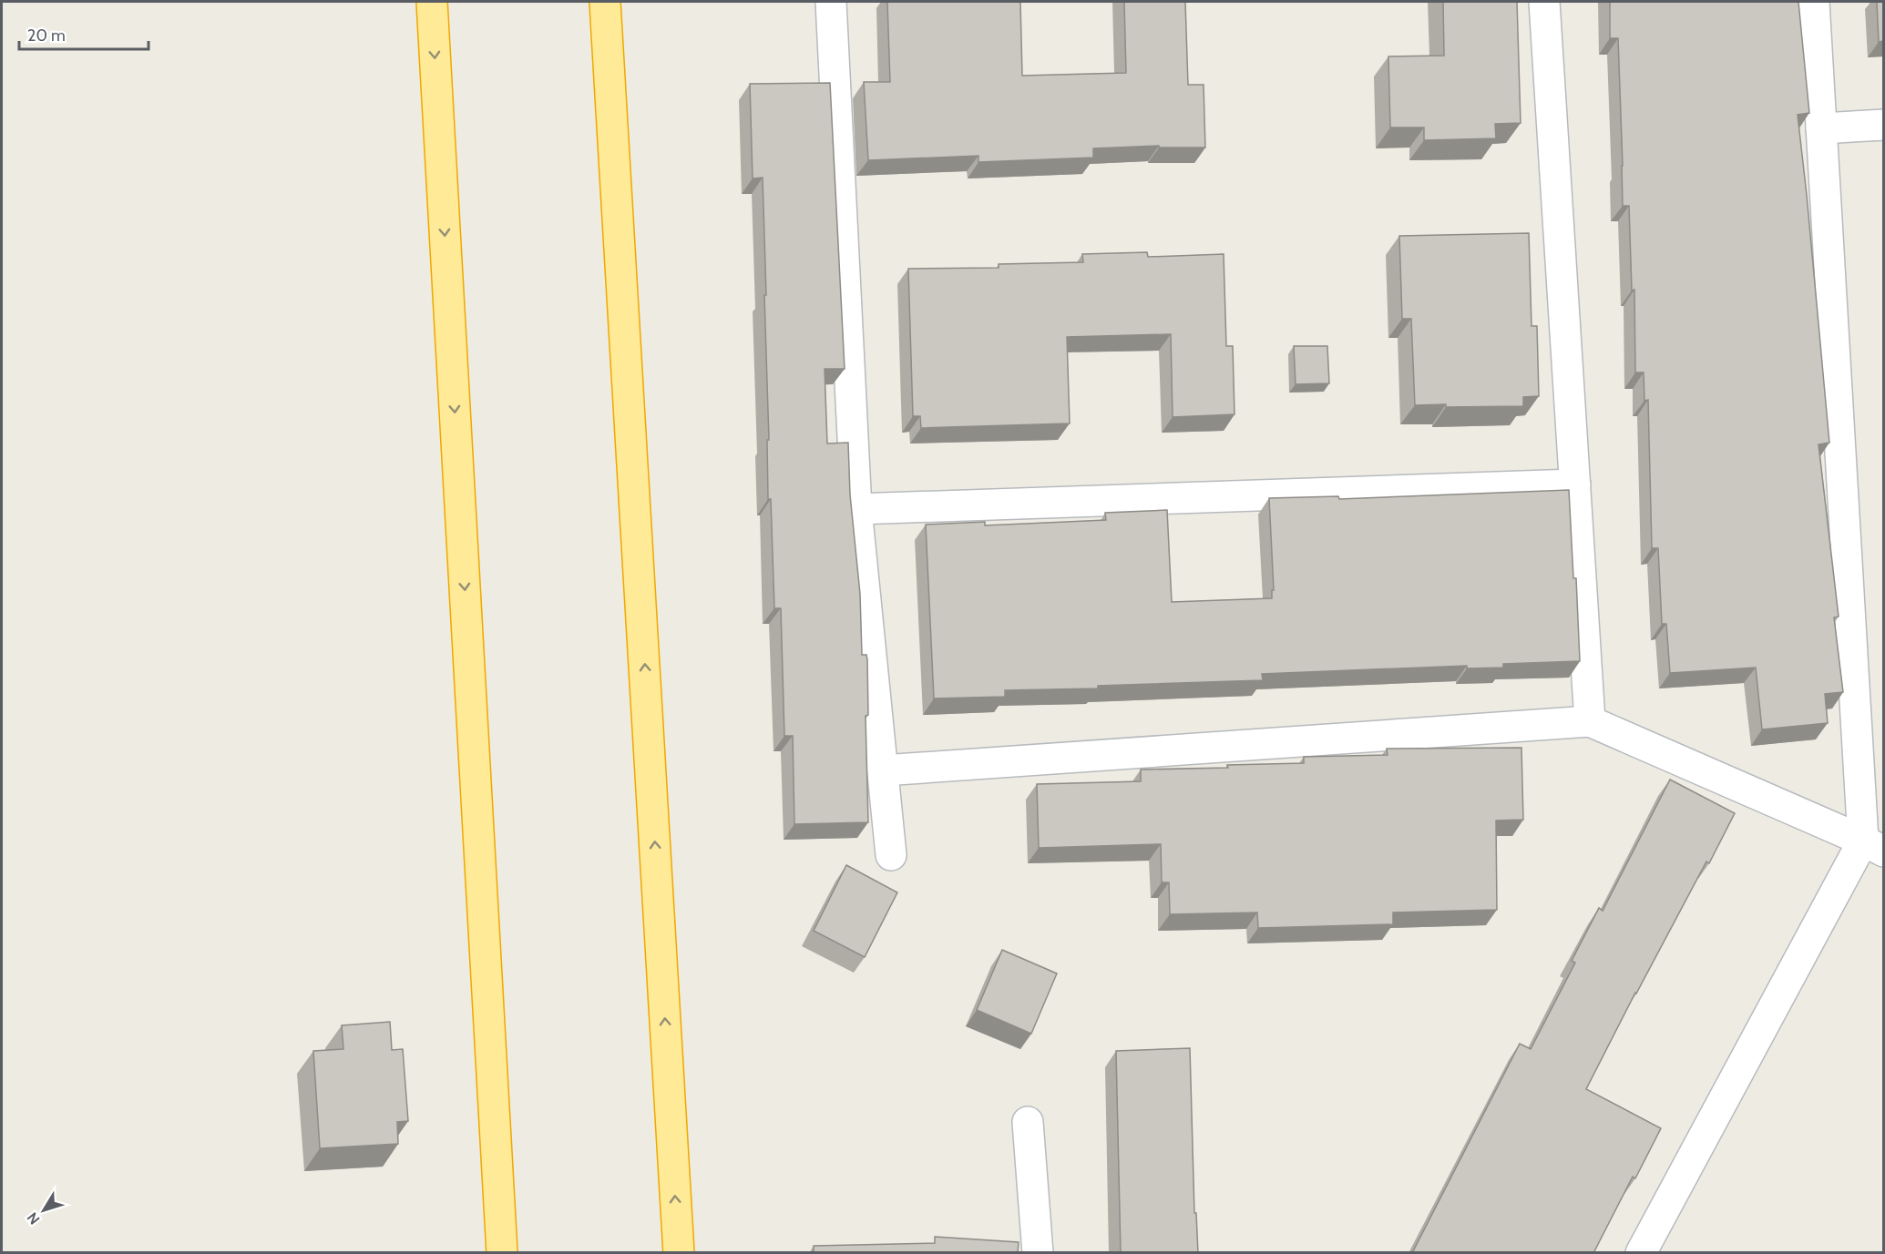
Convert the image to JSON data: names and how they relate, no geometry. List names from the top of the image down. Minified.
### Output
{"scale_bar":"20 m","north":"bottom left"}
